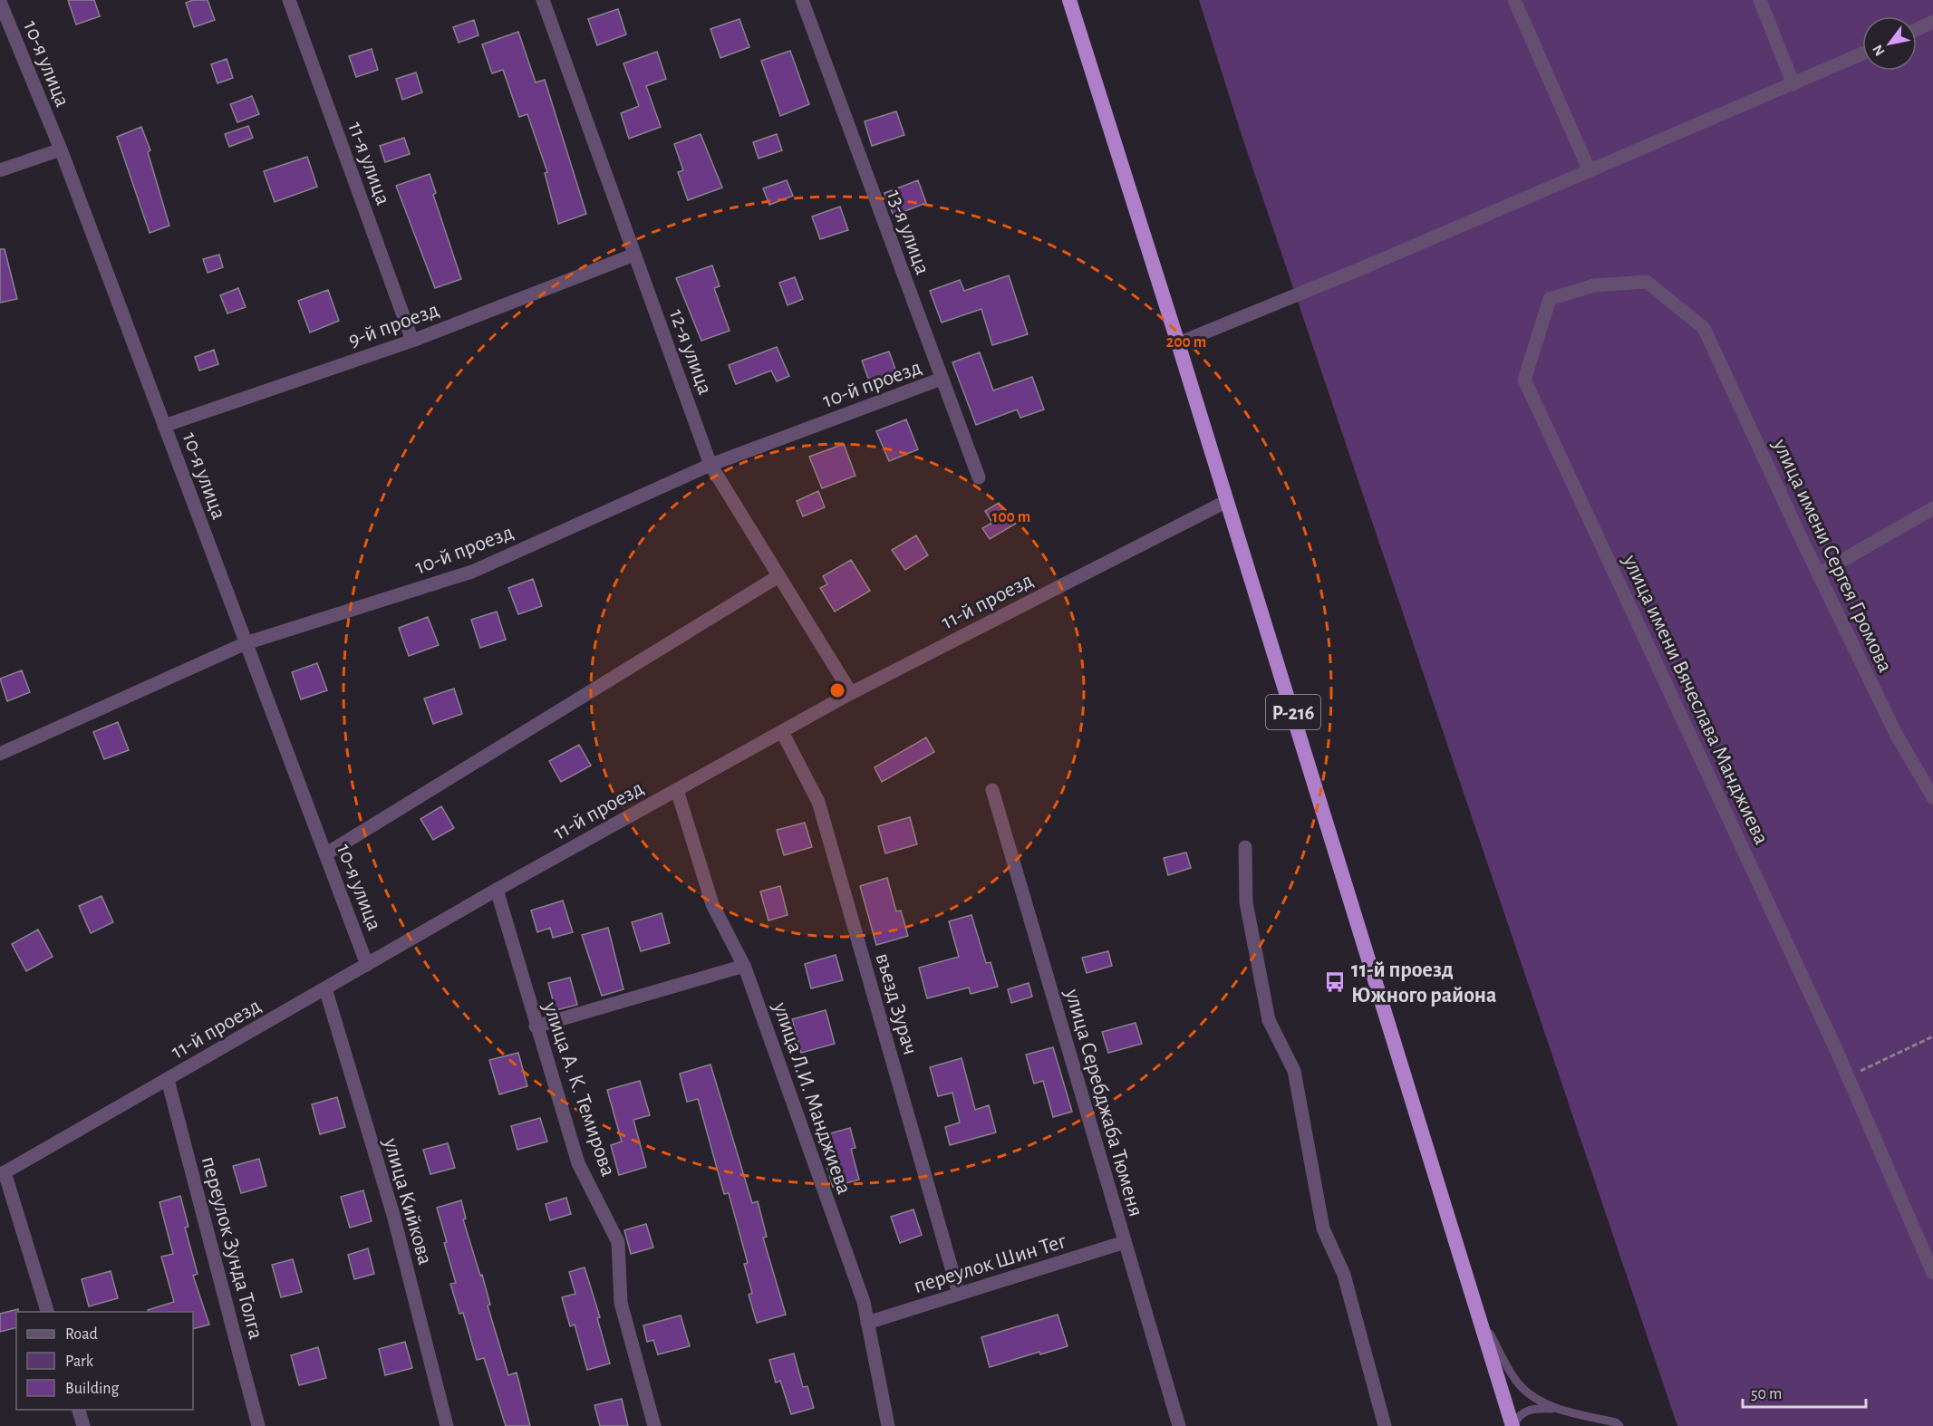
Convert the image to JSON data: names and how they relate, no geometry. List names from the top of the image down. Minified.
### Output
{"streets":{"highway":["Р-216"],"street":["10-я улица","11-я улица","13-я улица","9-й проезд","12-я улица","10-й проезд","улица имени Сергея Громова","11-й проезд","улица имени Вячеслава Манджиева","въезд Зурач","улица А. К. Темирова","улица Л.И. Манджиева","улица Серебджаба Тюменя","улица Кийкова","переулок Зунда Толга","переулок Шин Тег"]},"crossings":[["10-я улица","9-й проезд"],["10-я улица","10-й проезд"],["10-я улица","11-й проезд"],["11-я улица","9-й проезд"],["13-я улица","10-й проезд"],["9-й проезд","12-я улица"],["12-я улица","10-й проезд"],["12-я улица","11-й проезд"],["улица имени Сергея Громова","улица имени Вячеслава Манджиева"],["11-й проезд","Р-216"],["11-й проезд","въезд Зурач"],["11-й проезд","улица А. К. Темирова"],["11-й проезд","улица Л.И. Манджиева"],["11-й проезд","улица Кийкова"],["11-й проезд","переулок Зунда Толга"],["въезд Зурач","переулок Шин Тег"],["улица Л.И. Манджиева","переулок Шин Тег"],["улица Серебджаба Тюменя","переулок Шин Тег"]],"places":{"bus stop":["11-й проезд Южного района"]},"legend":["Road","Park","Building"],"scale_bar":"50 m","north":"bottom left","rings":["200 m","100 m"]}
